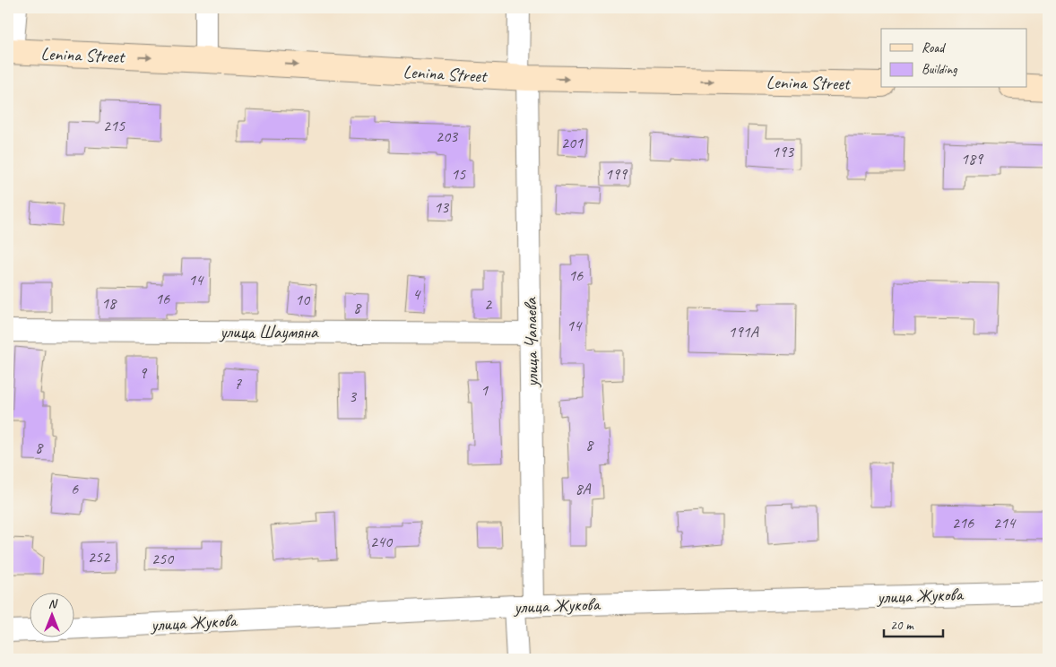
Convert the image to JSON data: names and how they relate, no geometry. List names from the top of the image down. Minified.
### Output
{"streets":{"main road":["Lenina Street"],"street":["улица Шаумяна","улица Чапаева","улица Жукова"]},"crossings":[["Lenina Street","улица Чапаева"],["улица Шаумяна","улица Чапаева"],["улица Чапаева","улица Жукова"]],"one_way":["Lenina Street"],"house_numbers":["215","203","201","193","189","15","199","13","16","14","4","16","10","18","2","8","14","191А","9","7","1","3","8","8","6","8А","216","214","240","252","250"],"legend":["Road","Building"],"scale_bar":"20 m","north":"top"}
